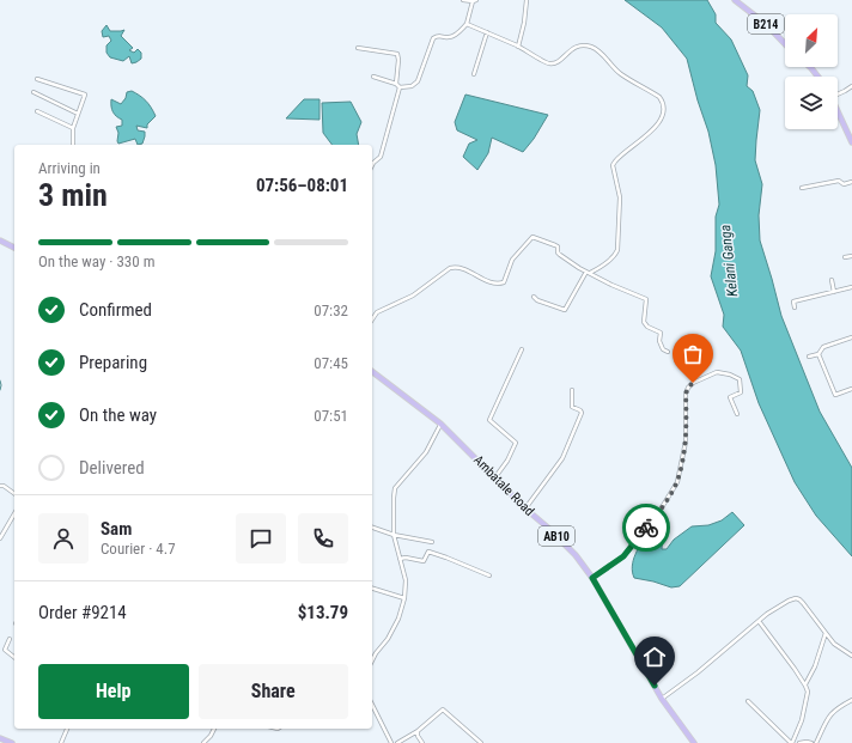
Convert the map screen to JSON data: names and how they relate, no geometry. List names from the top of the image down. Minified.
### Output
{"streets":{"main road":["B214","Ambatale Road","AB10"]},"water":["Kelani Ganga"],"north":"top right","page":{"heading":["3 min","Arriving in","07:56–08:01"],"panel":["Sam","Courier · 4.7","Order #9214","$13.79"],"bar":"On the way · 330 m","list":[["Confirmed","07:32"],["Preparing","07:45"],["On the way","07:51"],"Delivered"],"buttons":["Help","Share"]}}
